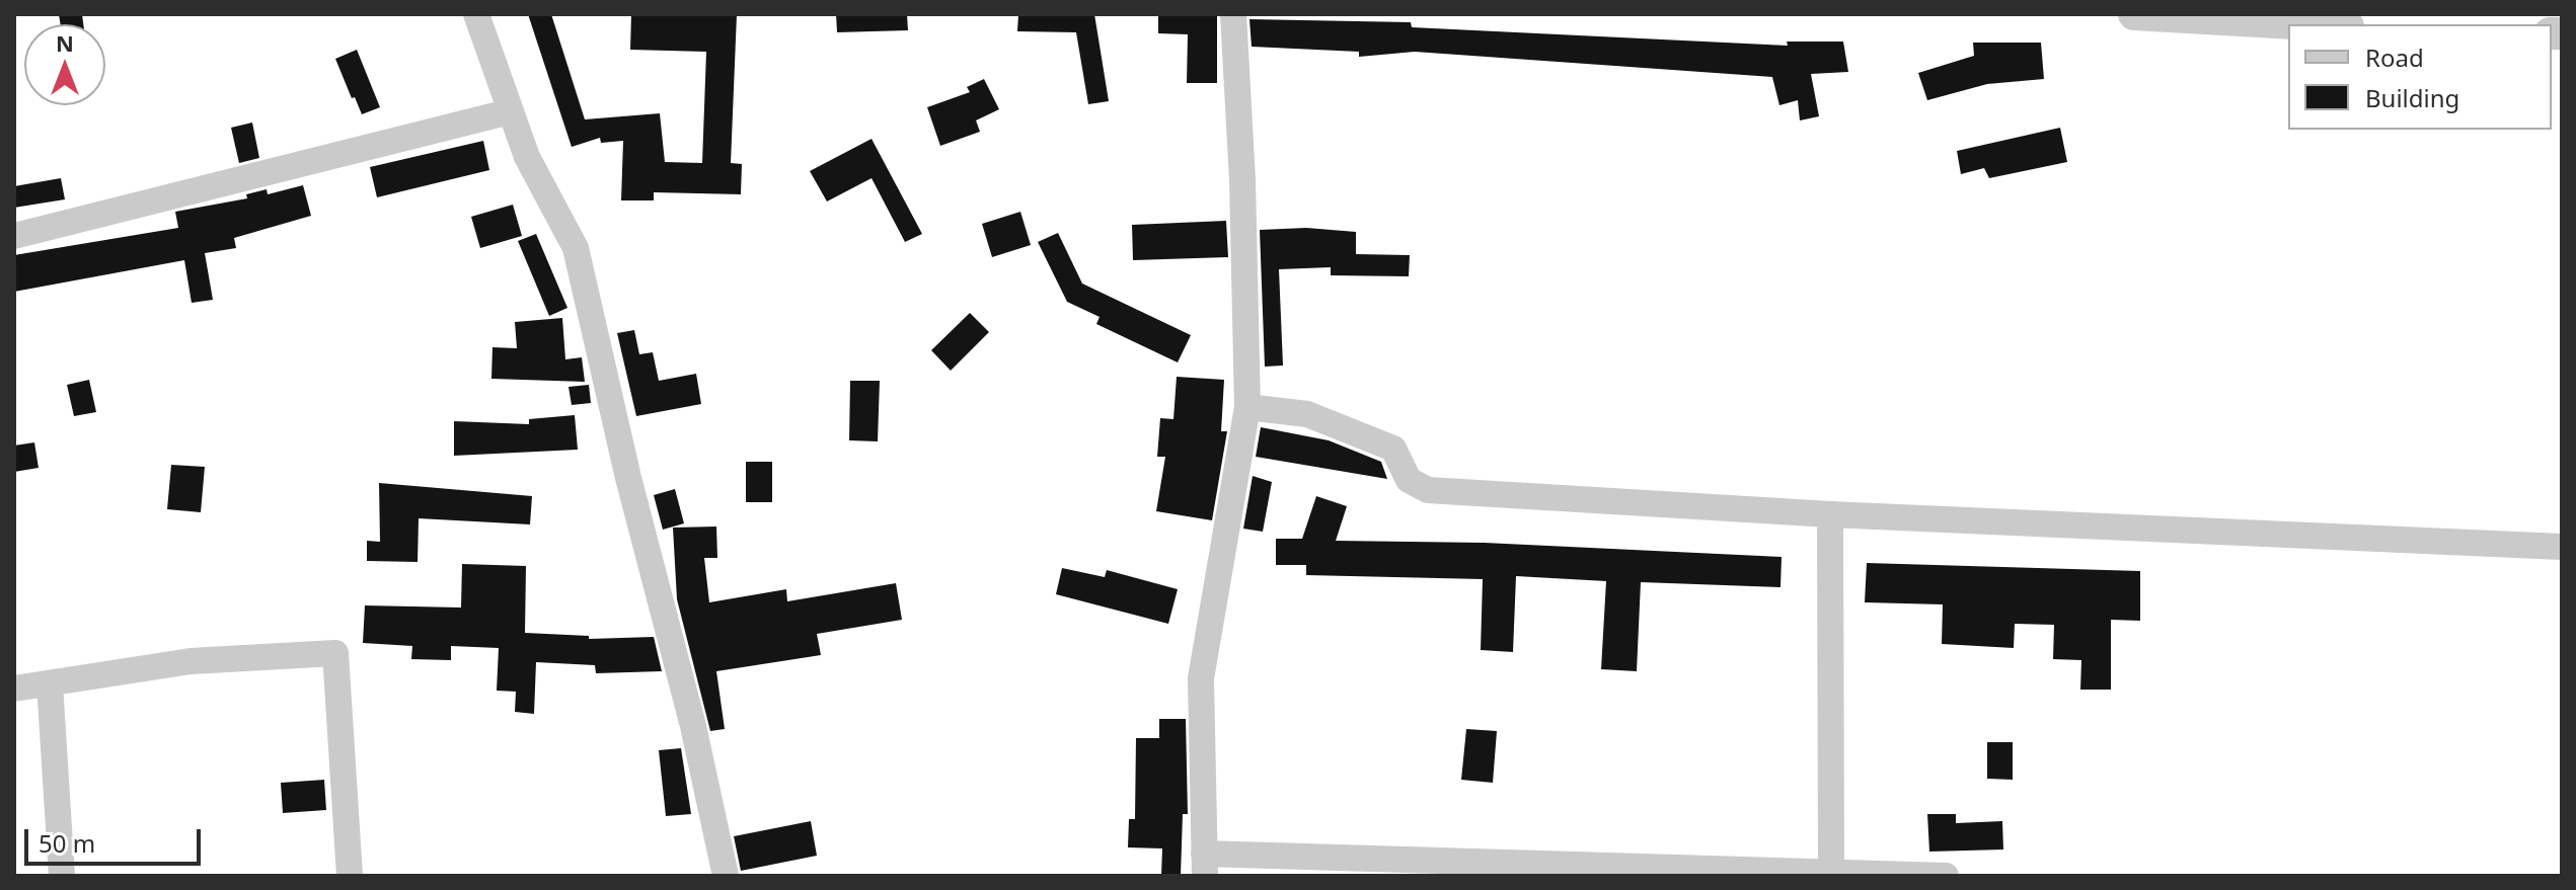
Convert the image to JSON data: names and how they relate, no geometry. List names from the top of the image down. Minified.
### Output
{"legend":["Road","Building"],"scale_bar":"50 m","north":"top"}
